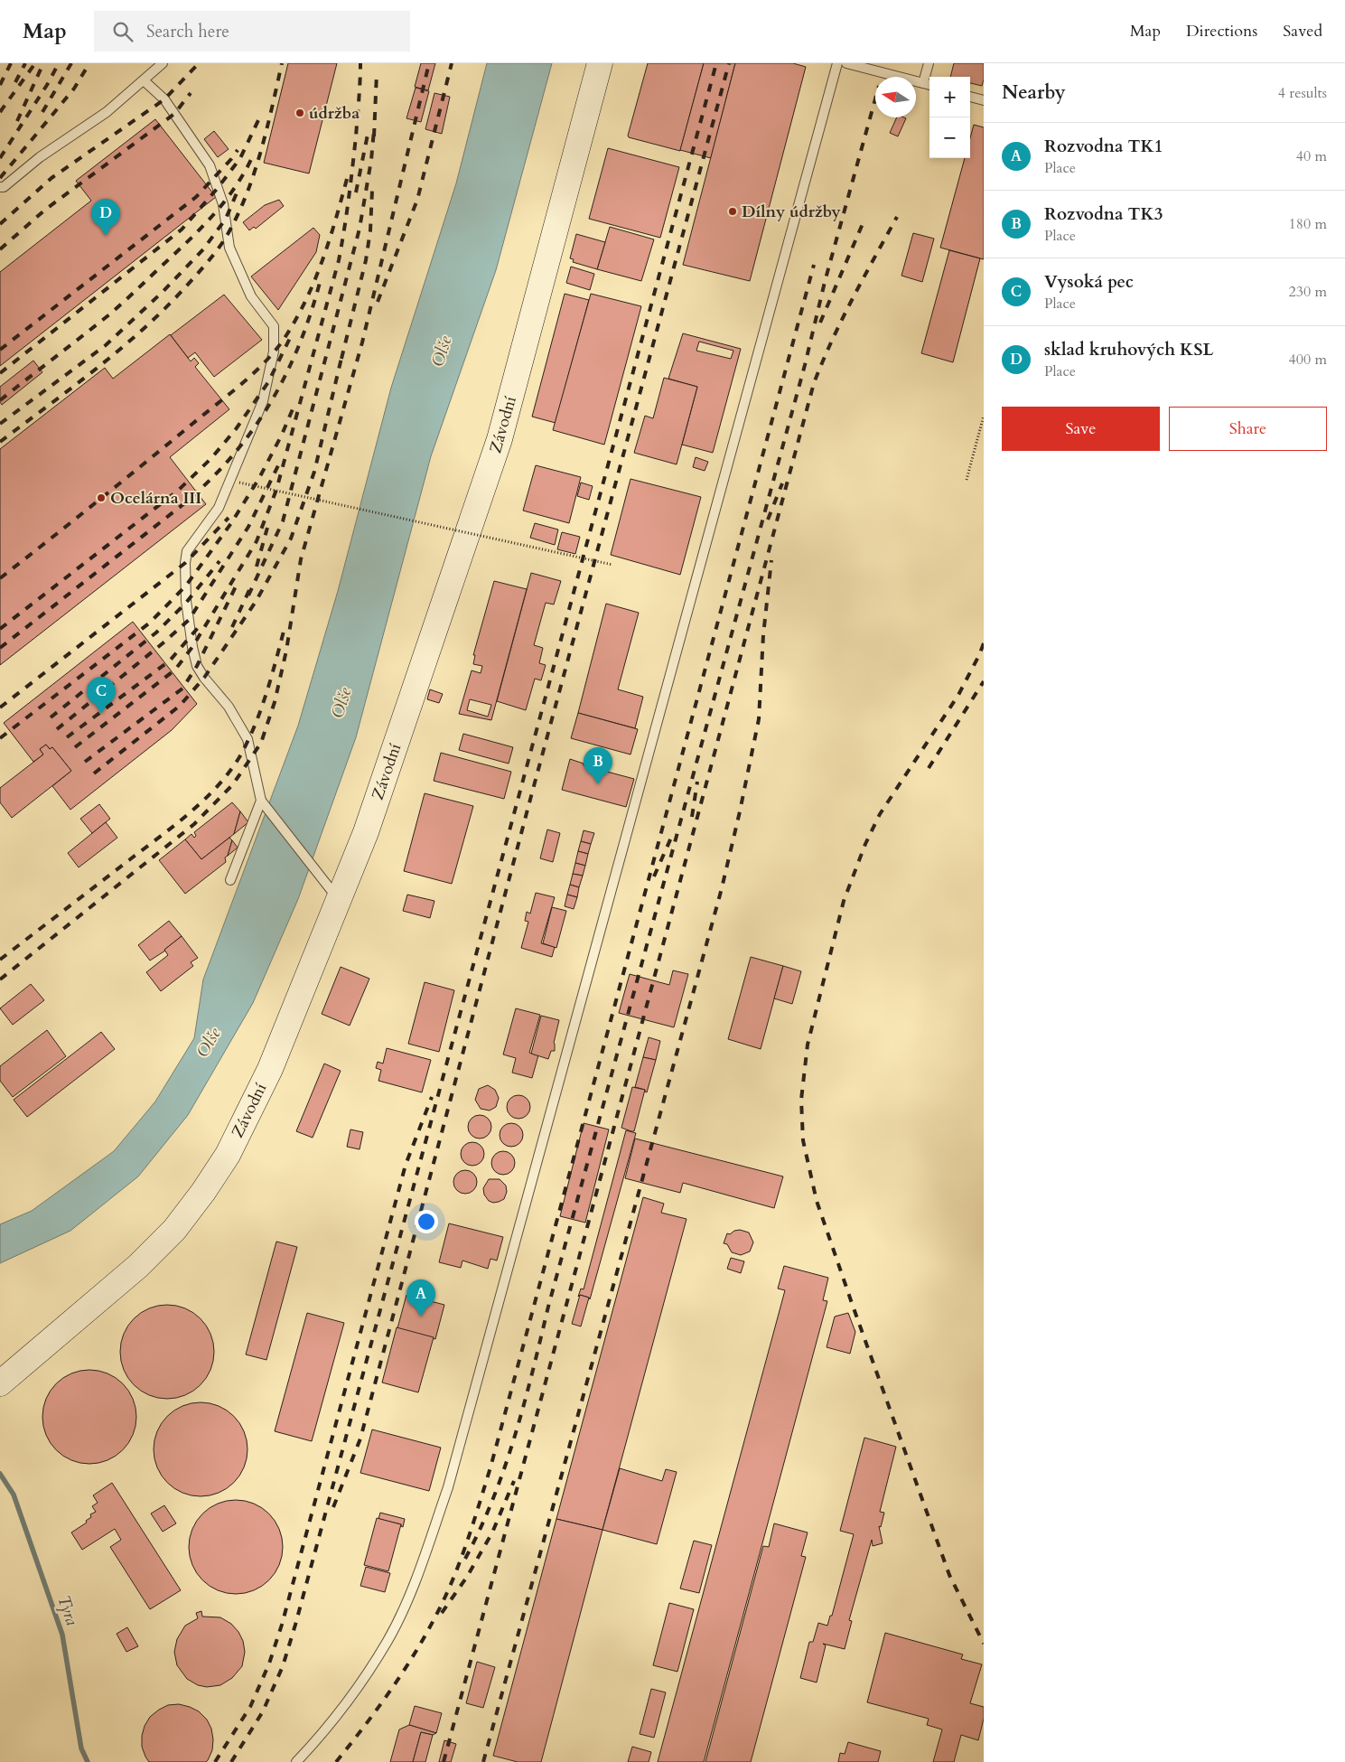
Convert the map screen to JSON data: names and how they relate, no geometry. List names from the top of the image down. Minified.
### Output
{"streets":{"street":["Závodní"]},"water":["Olše","Tyra"],"places":["údržba","Dílny údržby","Ocelárna III"],"north":"left","page":{"header":"Map","search":"Search here","nav":["Map","Directions","Saved"],"heading":["Nearby","4 results"],"map_buttons":["+","−"],"list":[{"mark":"A","name":"Rozvodna TK1","note":"Place","value":"40 m"},{"mark":"B","name":"Rozvodna TK3","note":"Place","value":"180 m"},{"mark":"C","name":"Vysoká pec","note":"Place","value":"230 m"},{"mark":"D","name":"sklad kruhových KSL","note":"Place","value":"400 m"}],"pins":["D","C","B","A"],"buttons":["Save","Share"]}}
